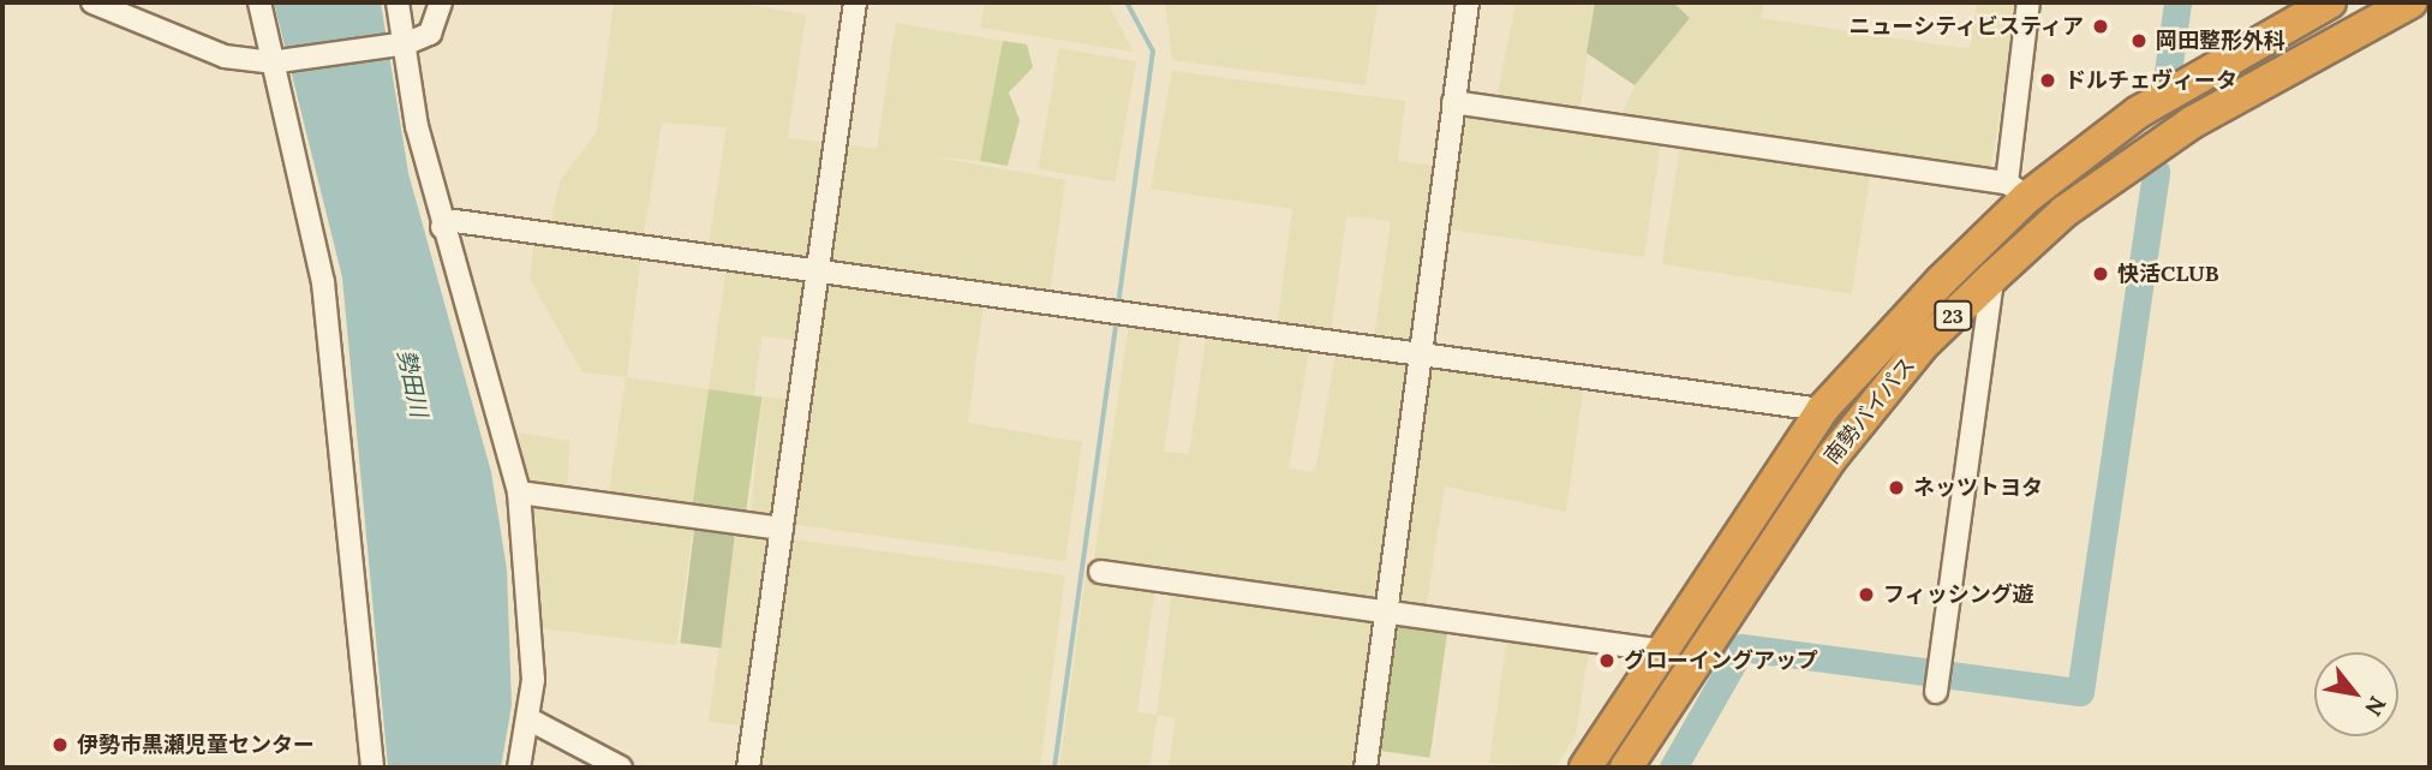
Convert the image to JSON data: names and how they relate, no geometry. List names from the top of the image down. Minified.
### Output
{"streets":{"highway":["23","南勢バイパス"]},"water":["勢田川"],"places":["ニューシティビスティア","岡田整形外科","ドルチェヴィータ","快活CLUB","ネッツトヨタ","フィッシング遊","グローイングアップ","伊勢市黒瀬児童センター"],"north":"bottom right"}
